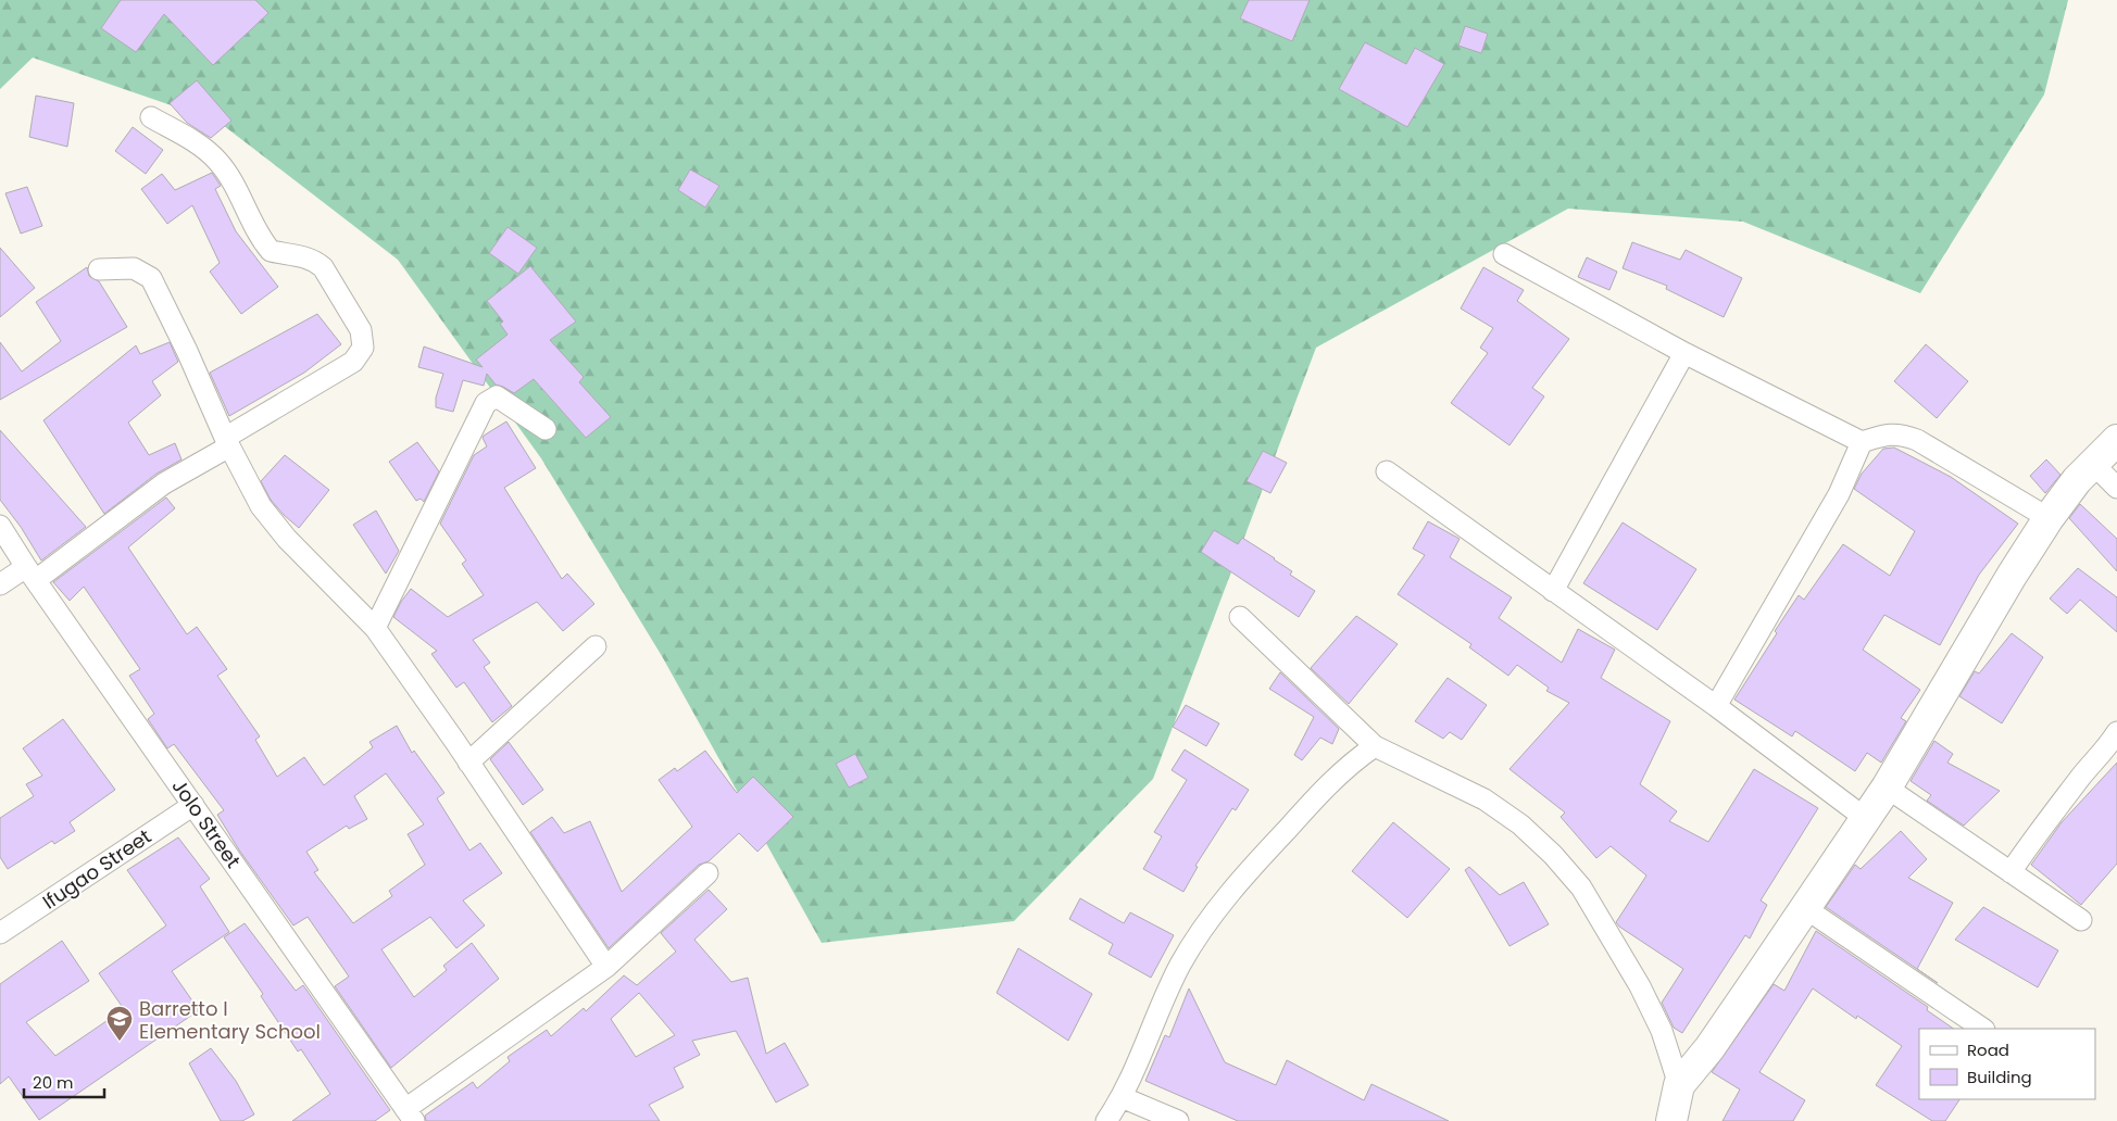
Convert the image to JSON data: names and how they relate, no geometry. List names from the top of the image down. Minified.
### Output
{"streets":{"street":["Jolo Street","Ifugao Street"]},"crossings":[["Jolo Street","Ifugao Street"]],"places":{"school or university":["Barretto I Elementary School"]},"legend":["Road","Building"],"scale_bar":"20 m"}
